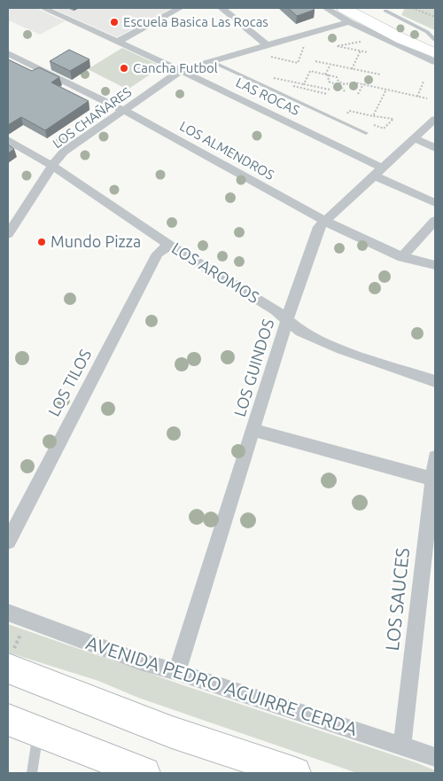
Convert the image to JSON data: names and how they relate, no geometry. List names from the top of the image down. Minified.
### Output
{"streets":{"street":["LAS ROCAS","LOS CHAÑARES","LOS ALMENDROS","LOS AROMOS","LOS GUINDOS","LOS TILOS","LOS SAUCES","AVENIDA PEDRO AGUIRRE CERDA"]},"crossings":[["LAS ROCAS","LOS CHAÑARES"],["LAS ROCAS","LOS GUINDOS"],["LOS CHAÑARES","LOS ALMENDROS"],["LOS CHAÑARES","LOS AROMOS"],["LOS ALMENDROS","LOS GUINDOS"],["LOS AROMOS","LOS GUINDOS"],["LOS AROMOS","LOS TILOS"],["LOS GUINDOS","AVENIDA PEDRO AGUIRRE CERDA"],["LOS SAUCES","AVENIDA PEDRO AGUIRRE CERDA"]],"places":["Escuela Basica Las Rocas","Cancha Futbol","Mundo Pizza"]}
